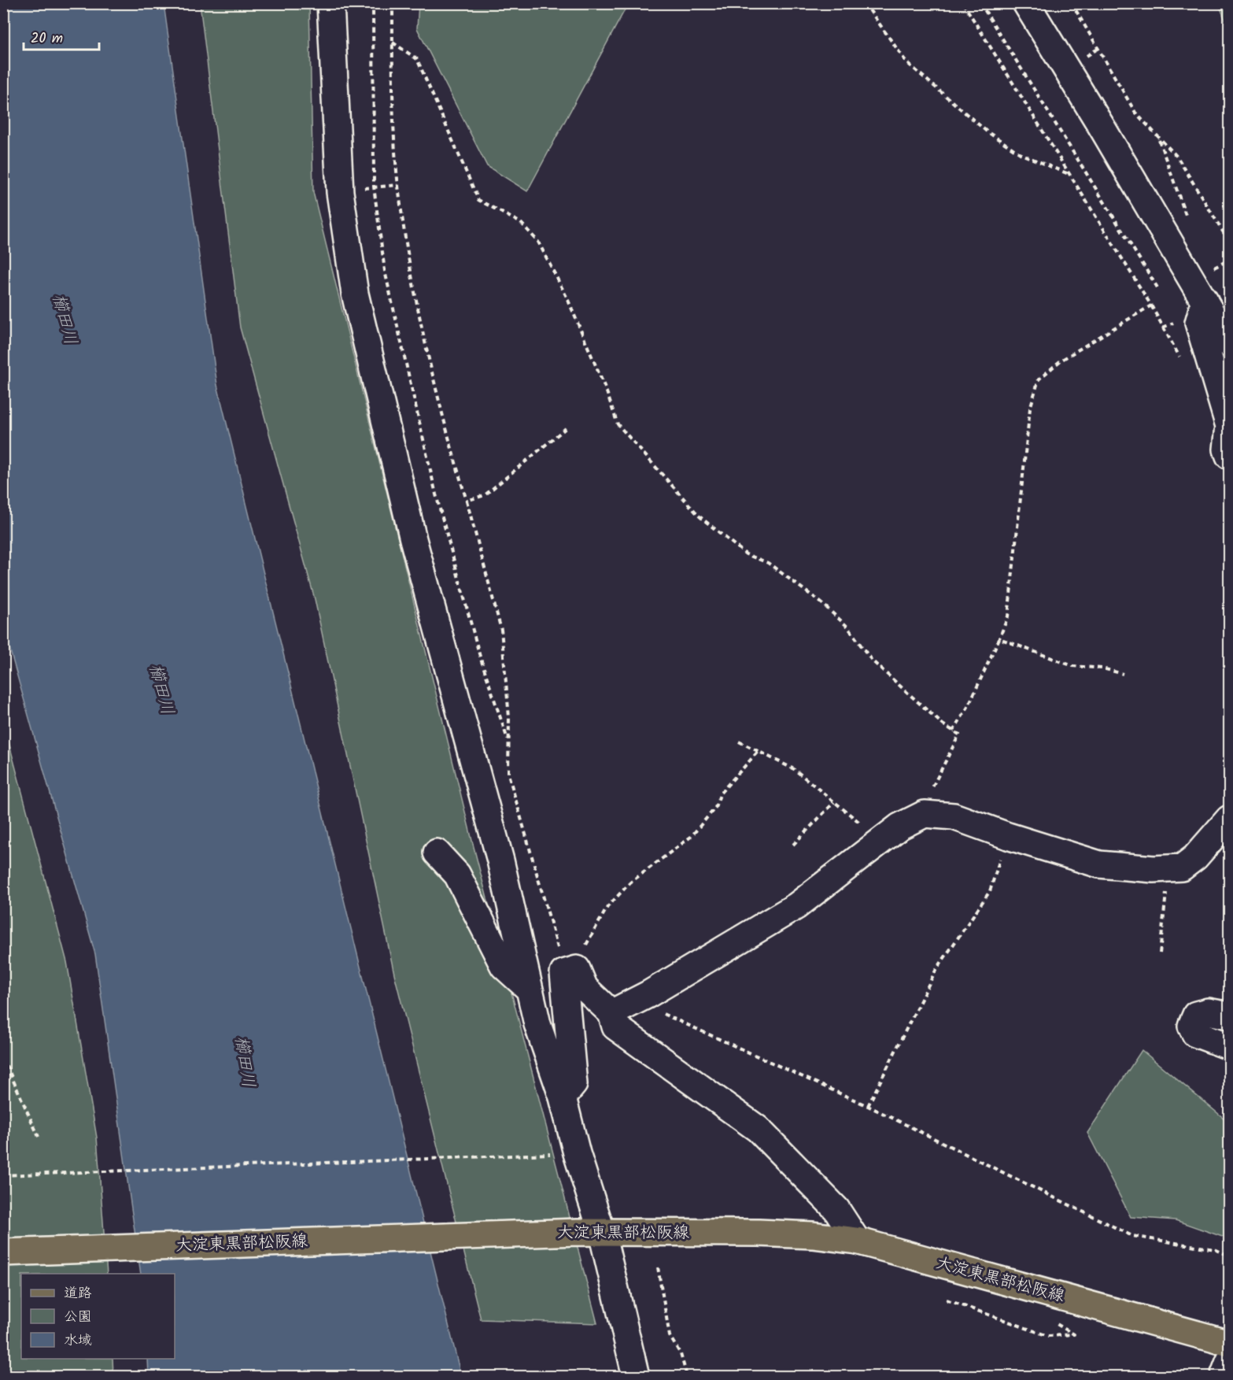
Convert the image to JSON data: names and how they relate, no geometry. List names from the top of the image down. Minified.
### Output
{"streets":{"main road":["大淀東黒部松阪線"]},"water":["櫛田川"],"legend":["道路","公園","水域"],"scale_bar":"20 m"}
